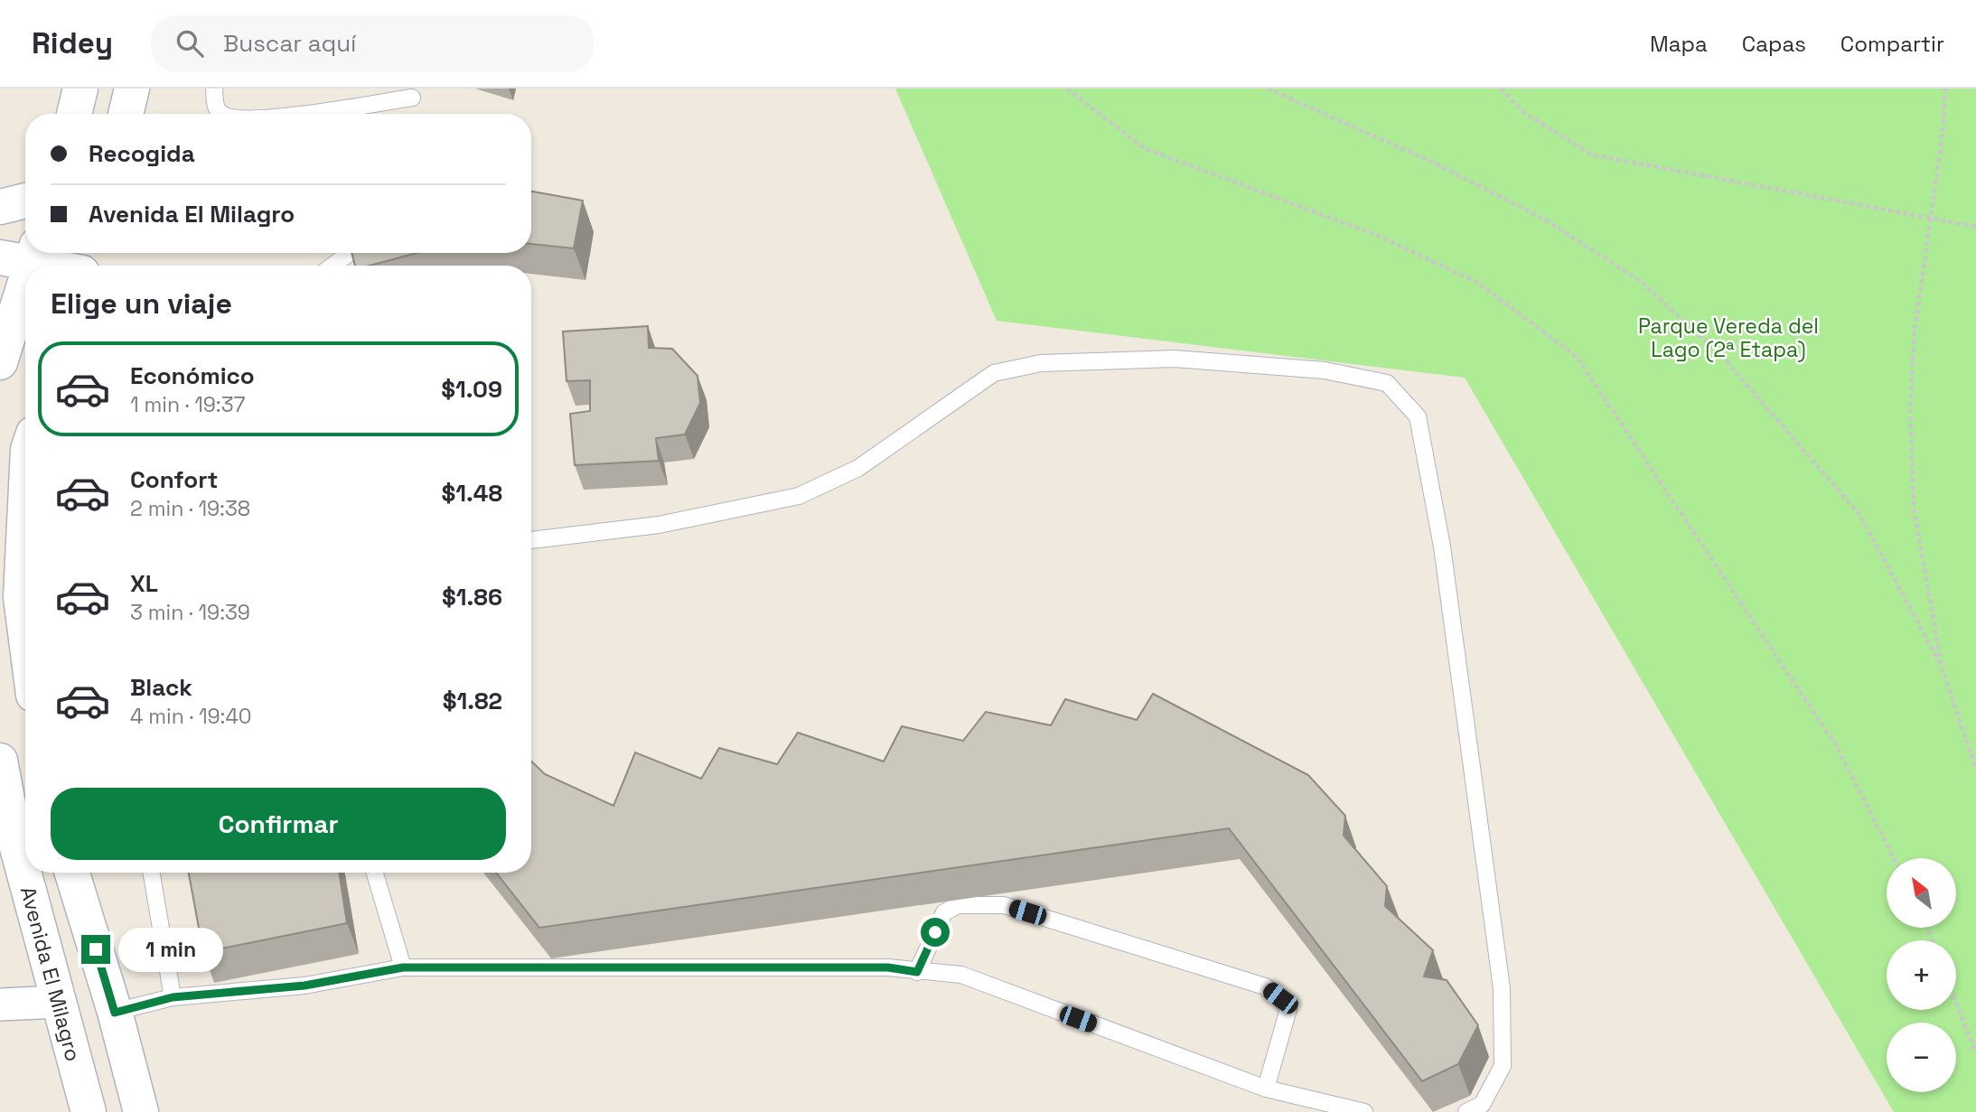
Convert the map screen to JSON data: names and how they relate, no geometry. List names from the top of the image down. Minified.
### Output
{"streets":{"main road":["Avenida El Milagro"]},"parks":["Parque Vereda del Lago (2ª Etapa)"],"north":"top left","page":{"header":"Ridey","search":"Buscar aquí","nav":["Mapa","Capas","Compartir"],"banner":["Recogida","Avenida El Milagro"],"heading":"Elige un viaje","list":[{"name":"Económico","note":"1 min · 19:37","value":"$1.09"},{"name":"Confort","note":"2 min · 19:38","value":"$1.48"},{"name":"XL","note":"3 min · 19:39","value":"$1.86"},{"name":"Black","note":"4 min · 19:40","value":"$1.82"}],"buttons":"Confirmar","map_buttons":["+","−"],"bubble":"1 min"}}
